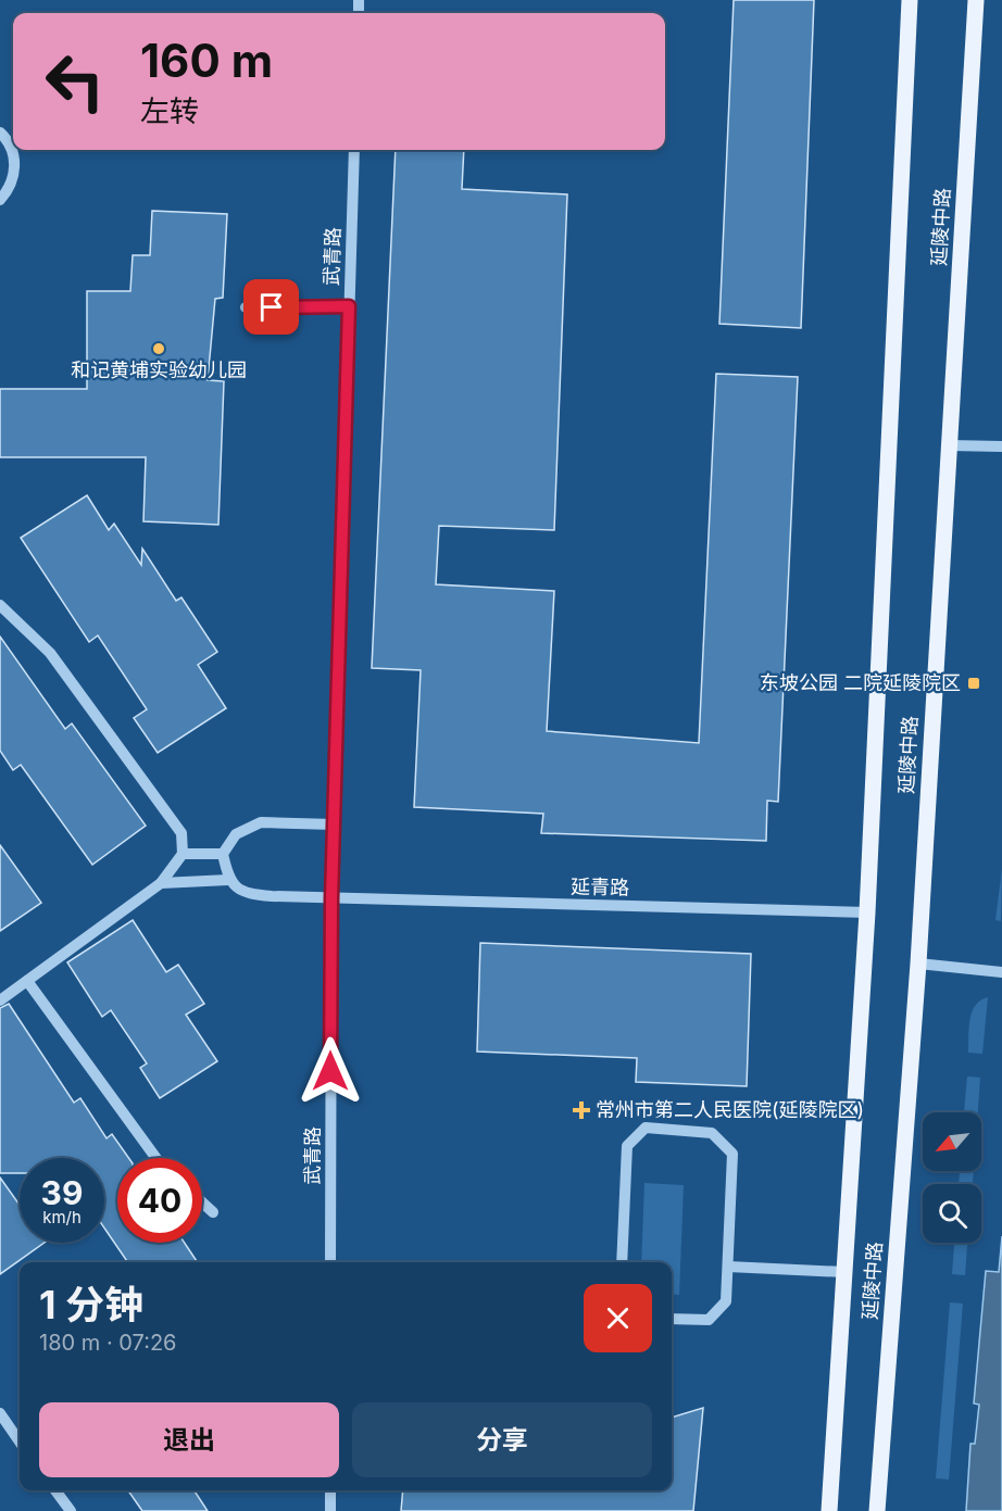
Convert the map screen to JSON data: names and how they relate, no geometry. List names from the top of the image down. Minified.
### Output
{"streets":{"main road":["延陵中路"],"street":["武青路","延青路"]},"crossings":[["延陵中路","延青路"],["武青路","延青路"]],"places":{"other":["和记黄埔实验幼儿园"],"transit":["东坡公园 二院延陵院区"],"health":["常州市第二人民医院(延陵院区)"]},"north":"bottom left","page":{"turn":["160 m","左转"],"speed":"39 km/h","limit":"40","heading":["1 分钟","180 m · 07:26"],"buttons":["退出","分享"]}}
